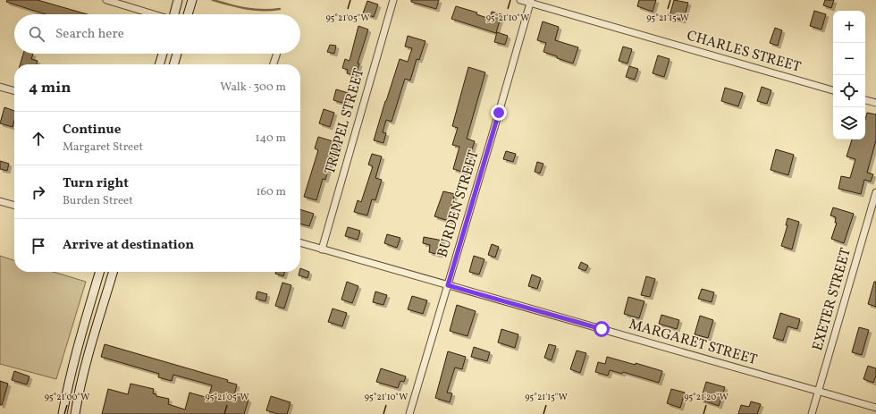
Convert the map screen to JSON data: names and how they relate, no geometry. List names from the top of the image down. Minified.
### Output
{"streets":{"street":["CHARLES STREET","TRIPPEL STREET","BURDEN STREET","EXETER STREET","MARGARET STREET"]},"crossings":[["CHARLES STREET","BURDEN STREET"],["TRIPPEL STREET","MARGARET STREET"],["BURDEN STREET","MARGARET STREET"],["EXETER STREET","MARGARET STREET"]],"page":{"map_buttons":["+","−"],"search":"Search here","heading":["4 min","Walk · 300 m"],"list":[["Continue","Margaret Street","140 m"],["Turn right","Burden Street","160 m"],"Arrive at destination"]},"coordinates":["95°21'05\"W","95°21'10\"W","95°21'15\"W","95°21'00\"W","95°21'20\"W"]}
